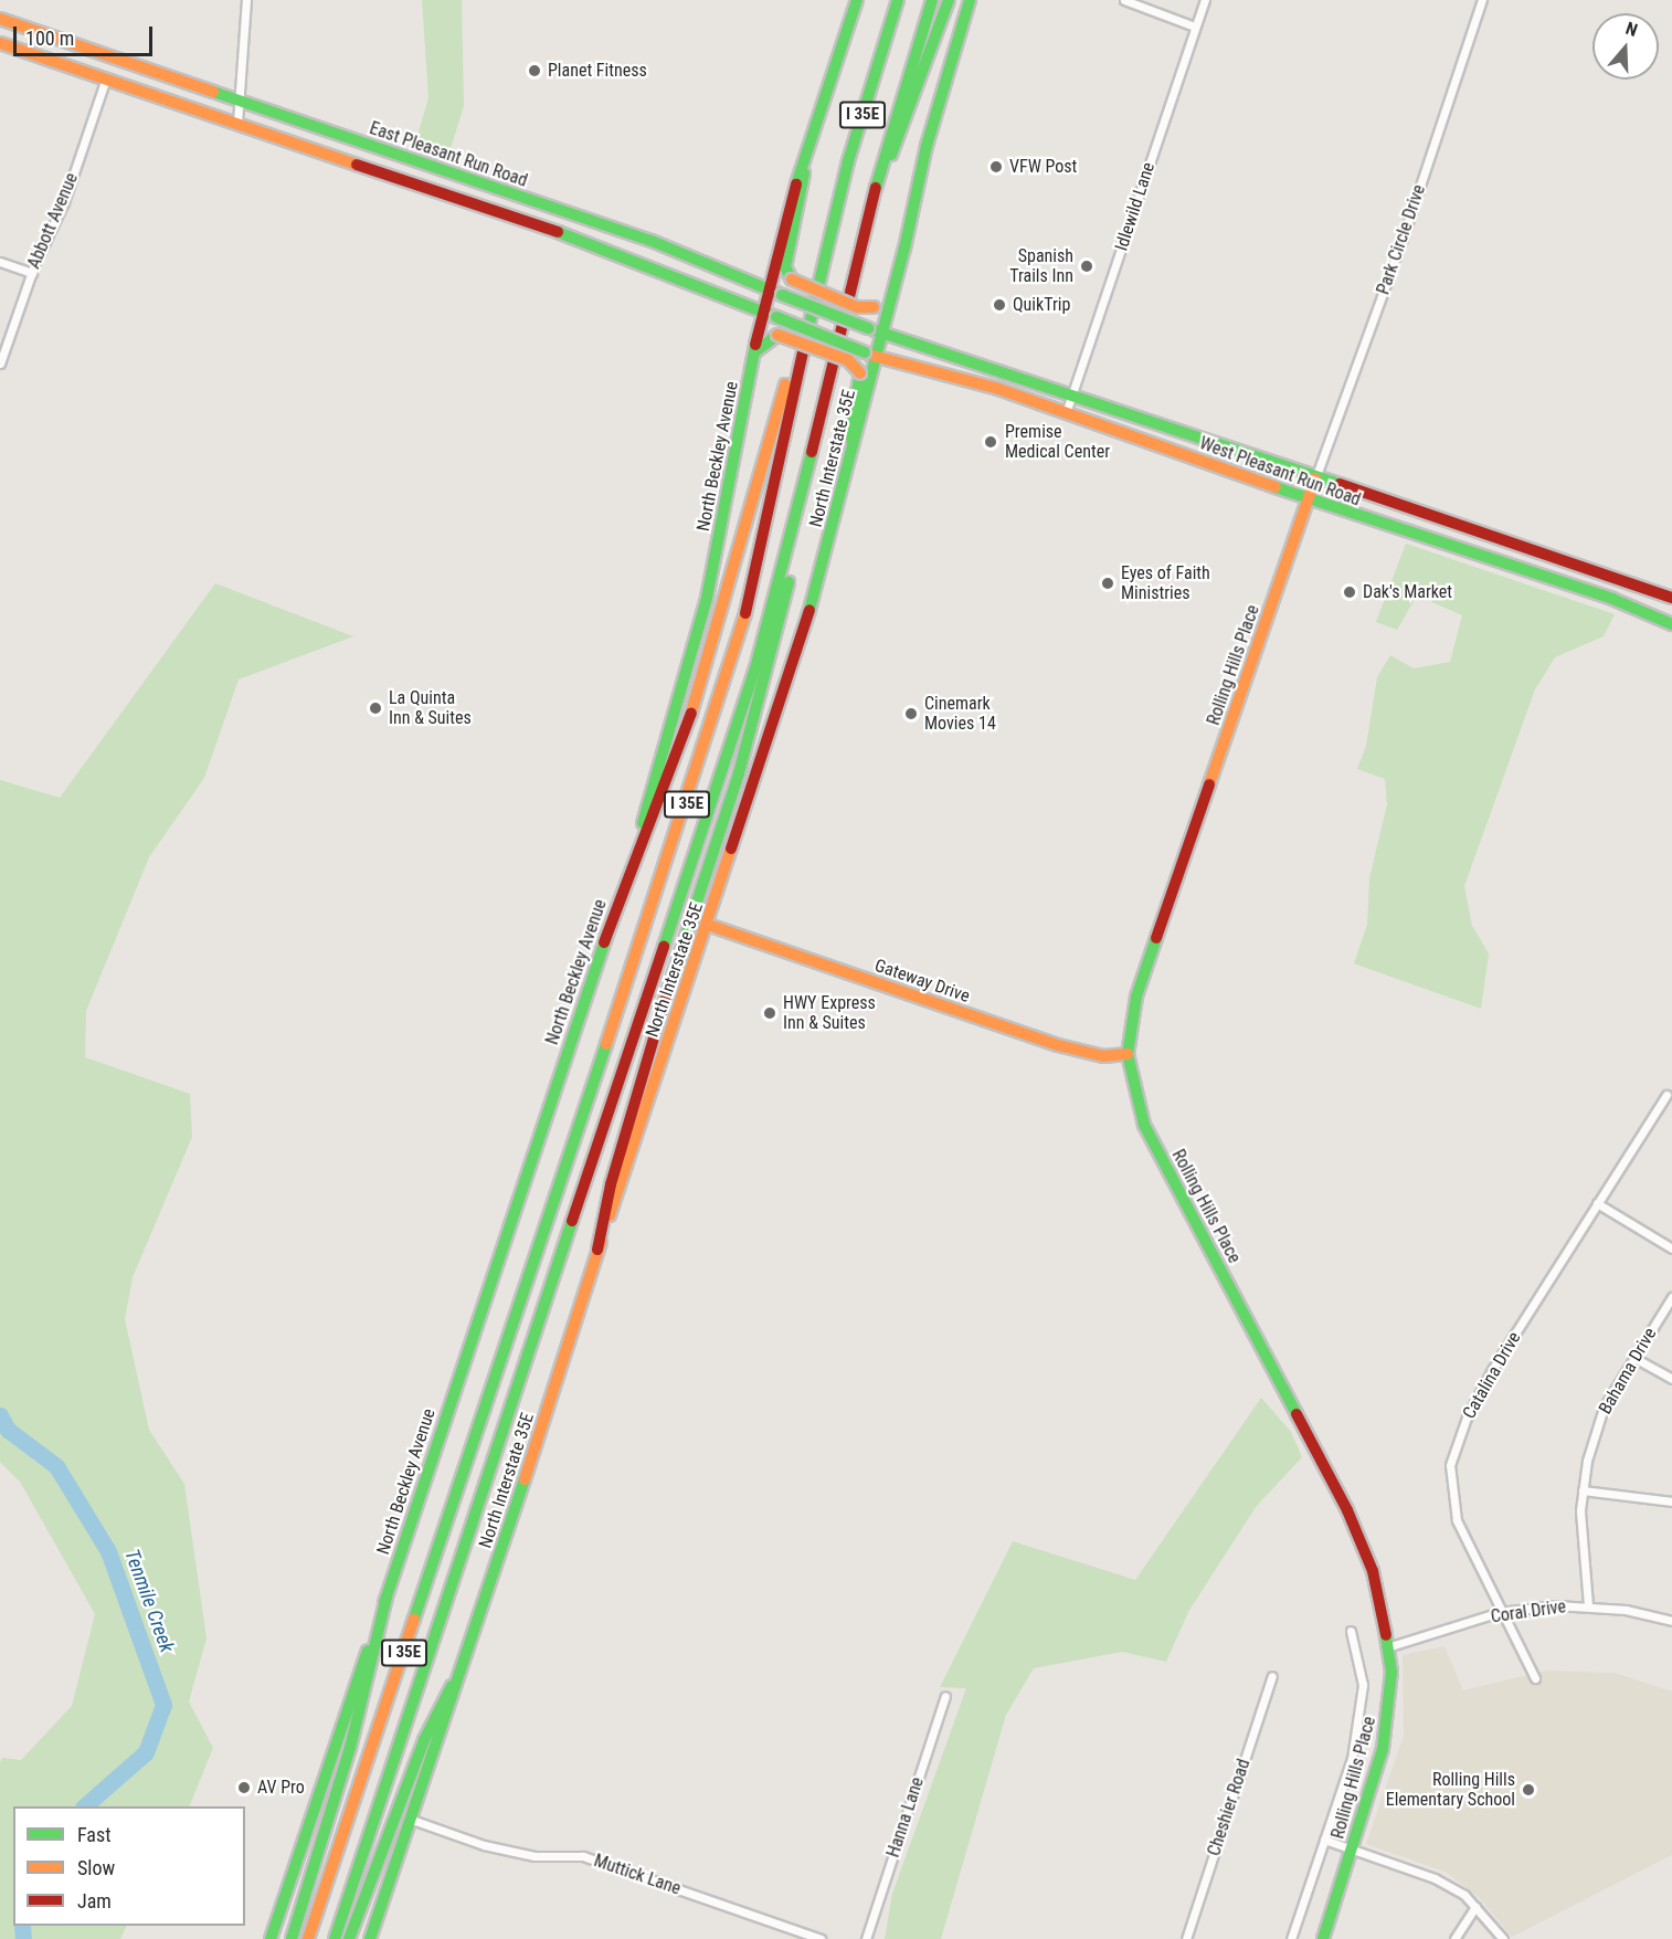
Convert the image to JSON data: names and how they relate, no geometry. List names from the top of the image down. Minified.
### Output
{"streets":{"main road":["I 35E","East Pleasant Run Road","North Beckley Avenue","North Interstate 35E","West Pleasant Run Road","Rolling Hills Place","Gateway Drive"],"street":["Idlewild Lane","Abbott Avenue","Park Circle Drive","Bahama Drive","Catalina Drive","Coral Drive","Cheshier Road","Hanna Lane","Muttick Lane"]},"crossings":[["East Pleasant Run Road","Abbott Avenue"],["East Pleasant Run Road","North Beckley Avenue"],["East Pleasant Run Road","North Interstate 35E"],["East Pleasant Run Road","West Pleasant Run Road"],["Idlewild Lane","West Pleasant Run Road"],["Park Circle Drive","West Pleasant Run Road"],["Park Circle Drive","Rolling Hills Place"],["North Interstate 35E","West Pleasant Run Road"],["North Interstate 35E","Gateway Drive"],["North Interstate 35E","Muttick Lane"],["West Pleasant Run Road","Rolling Hills Place"],["Rolling Hills Place","Gateway Drive"],["Rolling Hills Place","Coral Drive"],["Bahama Drive","Coral Drive"],["Catalina Drive","Coral Drive"]],"water":["Tenmile Creek"],"places":["Planet Fitness","VFW Post","Spanish Trails Inn","QuikTrip","Premise Medical Center","Eyes of Faith Ministries","Dak's Market","La Quinta Inn & Suites","Cinemark Movies 14","HWY Express Inn & Suites","AV Pro","Rolling Hills Elementary School"],"legend":["Fast","Slow","Jam"],"scale_bar":"100 m","north":"top"}
